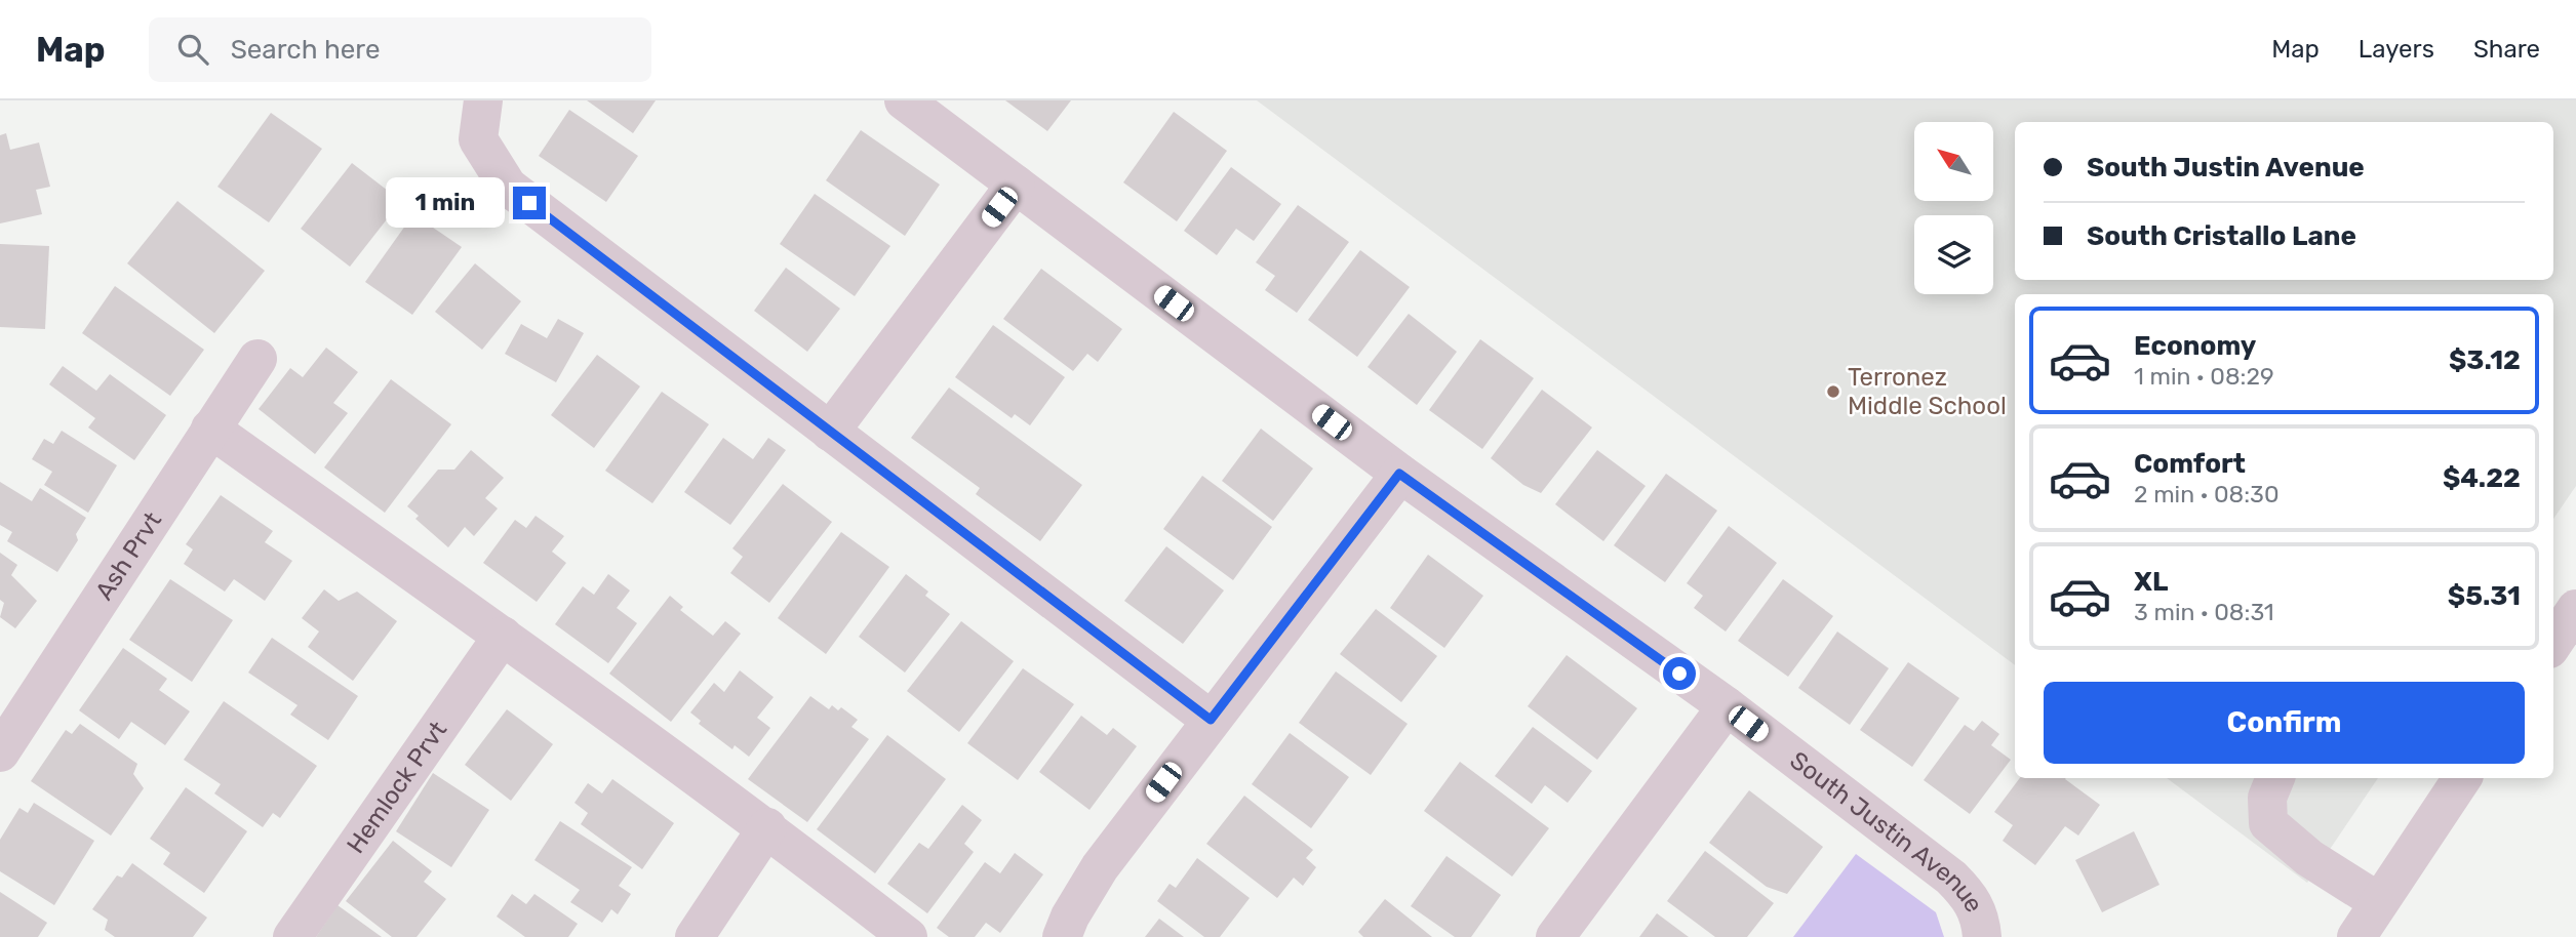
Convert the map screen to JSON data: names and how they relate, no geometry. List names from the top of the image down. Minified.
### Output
{"streets":{"street":["Ash Prvt","Hemlock Prvt","South Justin Avenue"]},"places":["Terronez Middle School"],"north":"top left","page":{"header":"Map","search":"Search here","nav":["Map","Layers","Share"],"banner":["South Justin Avenue","South Cristallo Lane"],"bubble":"1 min","list":[{"name":"Economy","note":"1 min · 08:29","value":"$3.12"},{"name":"Comfort","note":"2 min · 08:30","value":"$4.22"},{"name":"XL","note":"3 min · 08:31","value":"$5.31"}],"buttons":"Confirm"}}
